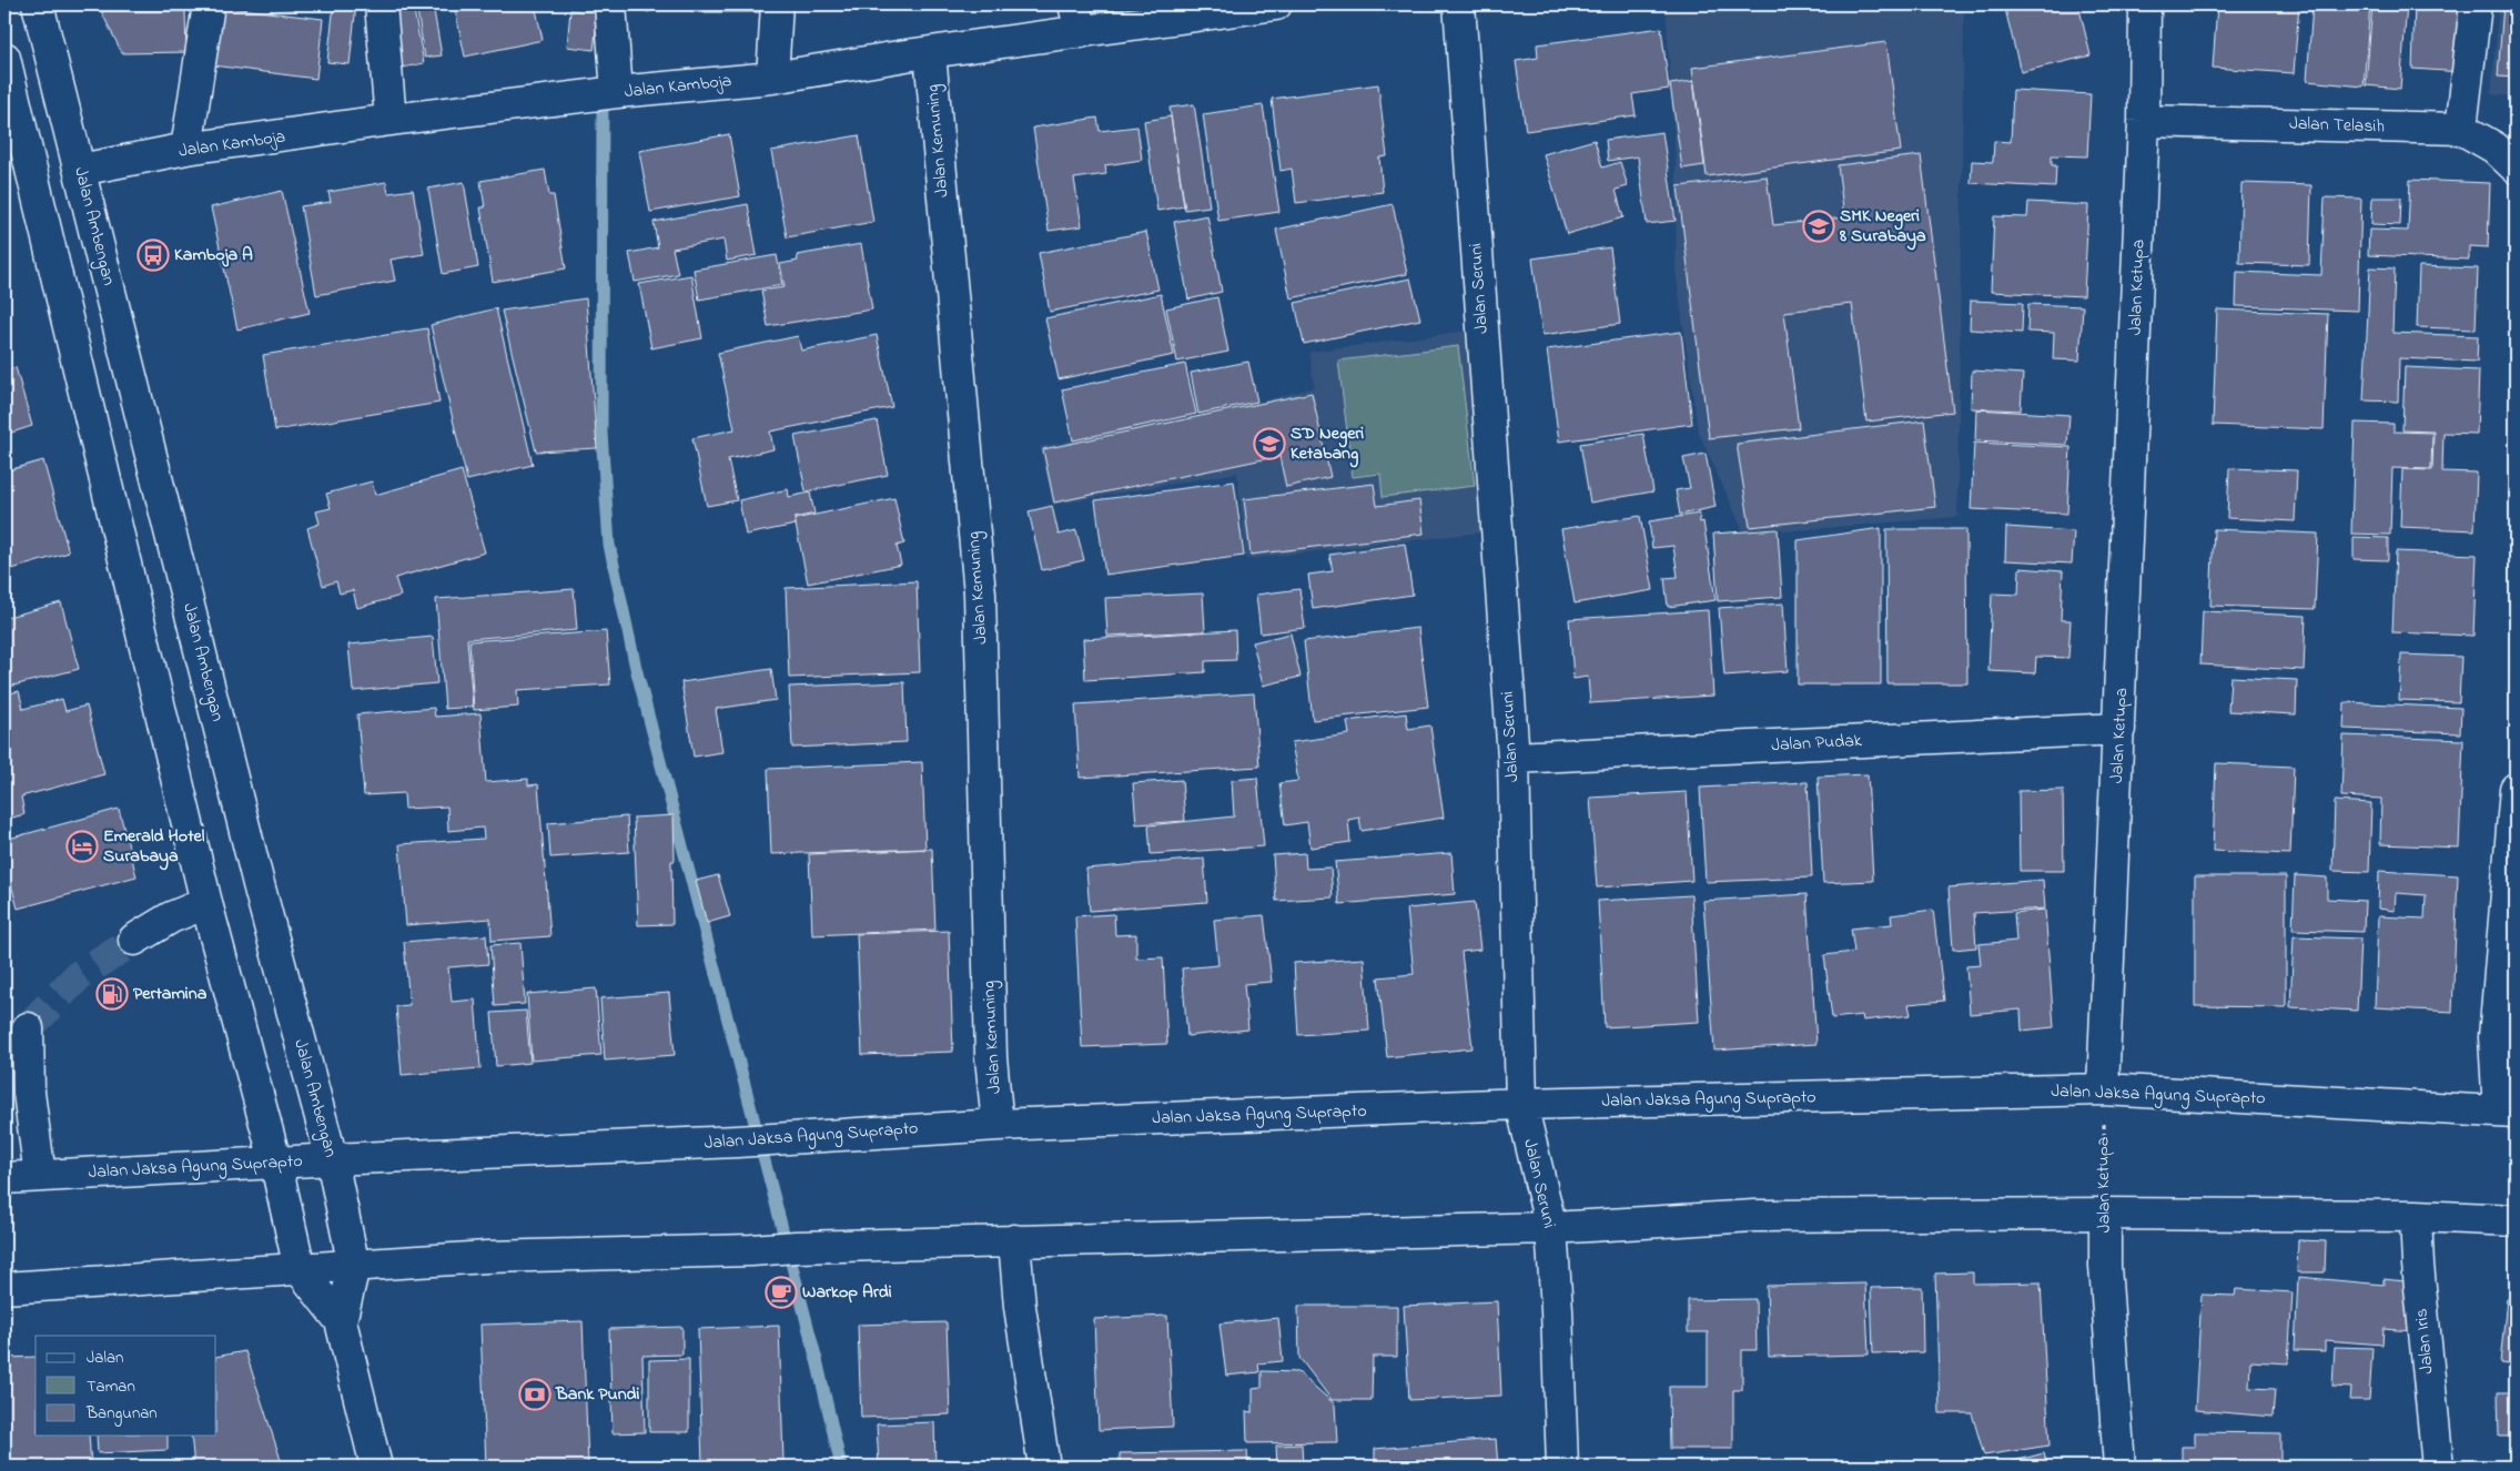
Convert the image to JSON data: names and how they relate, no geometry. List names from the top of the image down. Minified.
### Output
{"streets":{"street":["Jalan Kamboja","Jalan Telasih","Jalan Kemuning","Jalan Ambengan","Jalan Ketupa","Jalan Seruni","Jalan Pudak","Jalan Jaksa Agung Suprapto","Jalan Iris"]},"crossings":[["Jalan Kamboja","Jalan Kemuning"],["Jalan Kamboja","Jalan Ambengan"],["Jalan Telasih","Jalan Ketupa"],["Jalan Kemuning","Jalan Jaksa Agung Suprapto"],["Jalan Ambengan","Jalan Jaksa Agung Suprapto"],["Jalan Ketupa","Jalan Pudak"],["Jalan Ketupa","Jalan Jaksa Agung Suprapto"],["Jalan Seruni","Jalan Pudak"],["Jalan Seruni","Jalan Jaksa Agung Suprapto"]],"places":{"school or university":["SMK Negeri 8 Surabaya","SD Negeri Ketabang"],"bus stop":["Kamboja A"],"hotel":["Emerald Hotel Surabaya"],"fuel station":["Pertamina"],"cafe":["Warkop Ardi"],"bank":["Bank Pundi"]},"legend":["Jalan","Taman","Bangunan"]}
